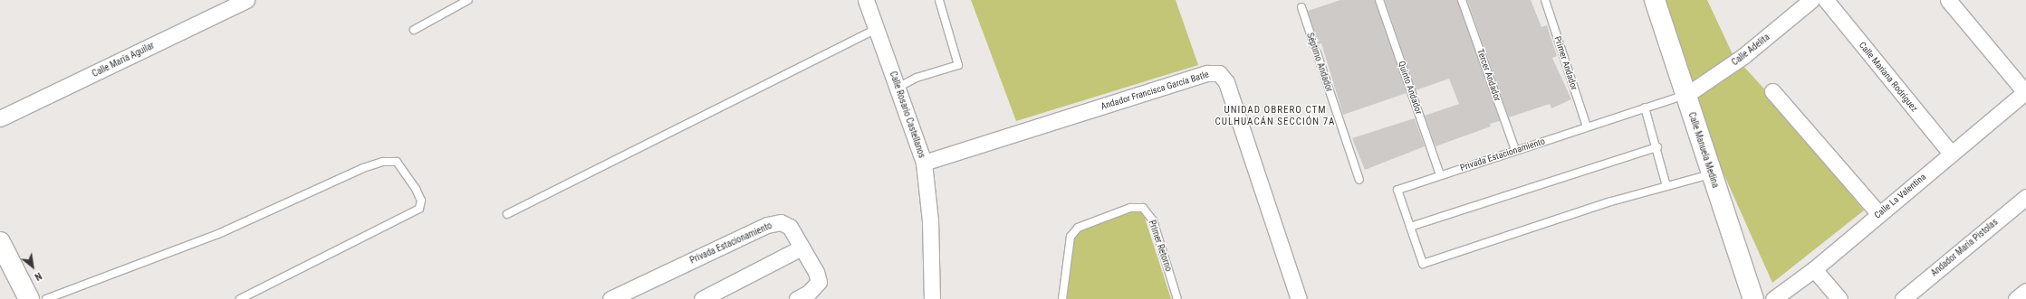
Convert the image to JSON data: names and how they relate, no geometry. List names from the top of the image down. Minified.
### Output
{"streets":{"street":["Calle Adelita","Calle María Aguilar","Calle Mariana Rodríguez","Andador Francisca García Batle","Calle Rosario Castellanos","Calle Manuela Medina","Privada Estacionamiento","Calle La Valentina","Andador María Pistolas"],"lane":["Séptimo Andador","Primer Andador","Tercer Andador","Quinto Andador","Primer Retorno"]},"crossings":[["Calle Adelita","Calle Manuela Medina"],["Calle Adelita","Privada Estacionamiento"],["Primer Andador","Privada Estacionamiento"],["Tercer Andador","Privada Estacionamiento"],["Calle Mariana Rodríguez","Calle La Valentina"],["Quinto Andador","Privada Estacionamiento"],["Andador Francisca García Batle","Calle Rosario Castellanos"],["Calle Manuela Medina","Privada Estacionamiento"]],"districts":["UNIDAD OBRERO CTM CULHUACÁN SECCIÓN 7A"],"north":"bottom right"}
